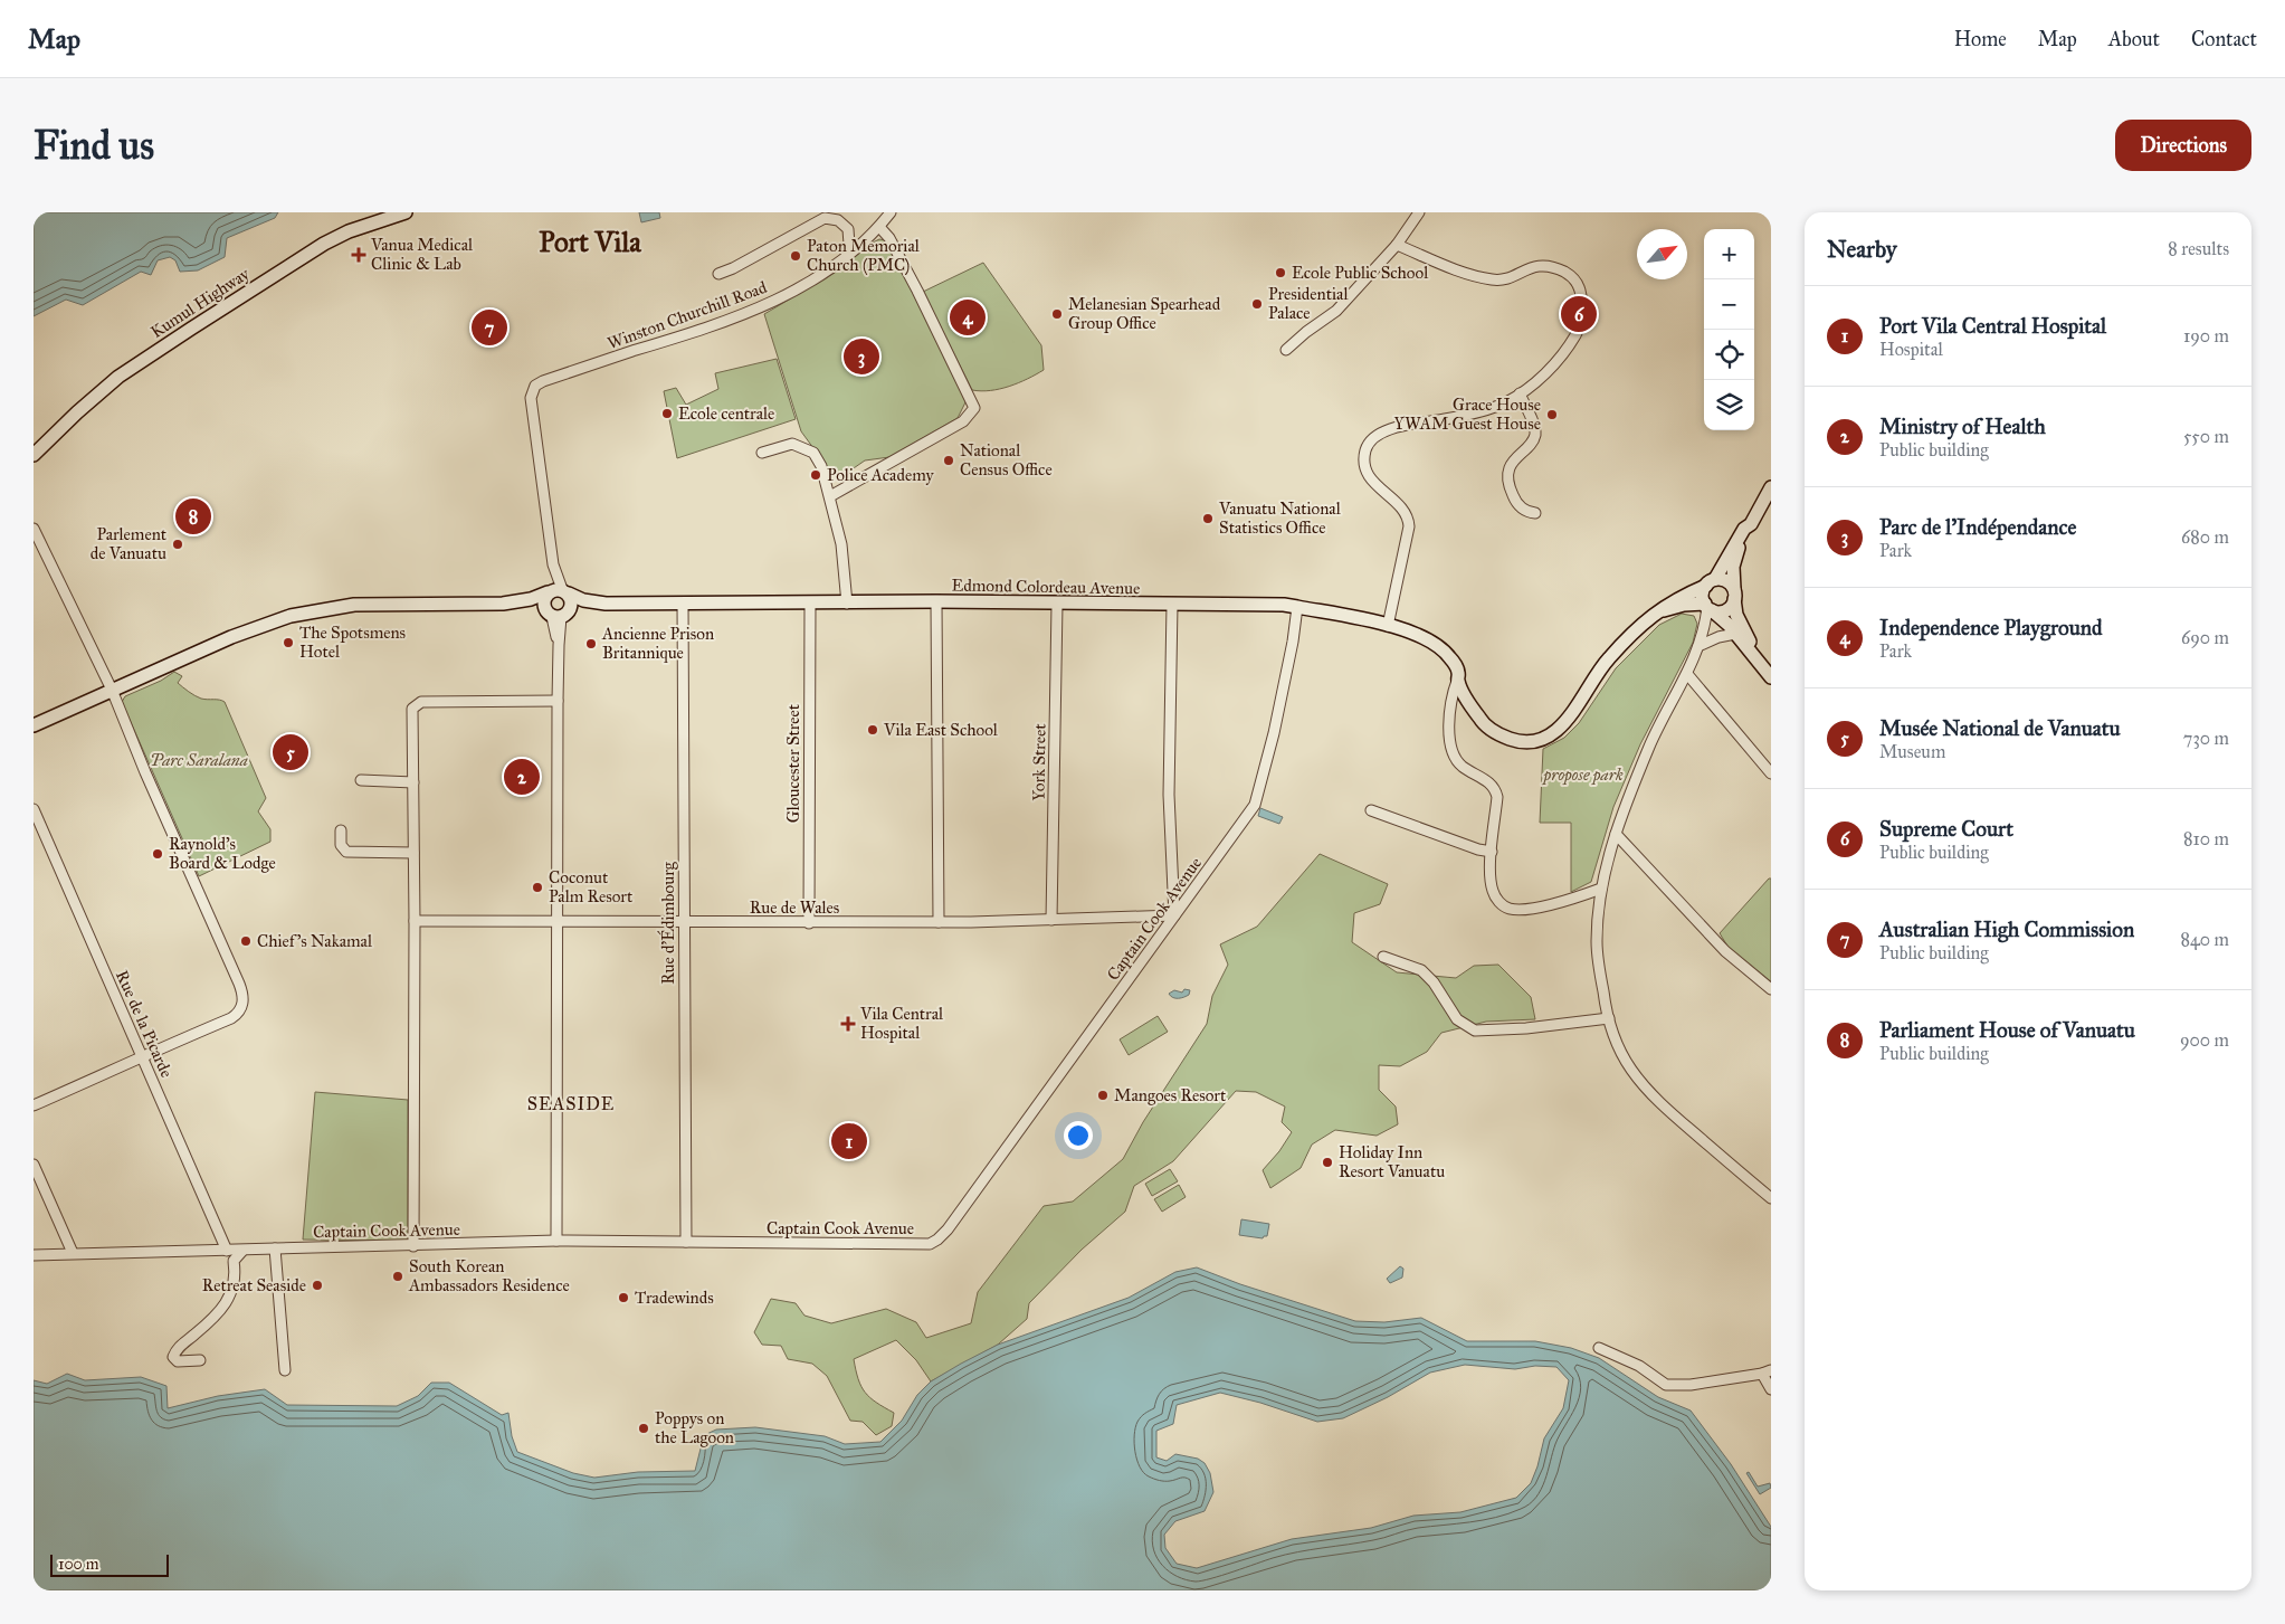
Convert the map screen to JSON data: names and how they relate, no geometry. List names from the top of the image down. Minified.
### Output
{"streets":{"street":["Kumul Highway","Winston Churchill Road","Edmond Colordeau Avenue","York Street","Gloucester Street","Rue de Wales","Captain Cook Avenue","Rue d'Édimbourg","Rue de la Picarde"]},"crossings":[["Edmond Colordeau Avenue","York Street"],["Edmond Colordeau Avenue","Gloucester Street"],["Edmond Colordeau Avenue","Captain Cook Avenue"],["Edmond Colordeau Avenue","Rue d'Édimbourg"],["York Street","Rue de Wales"],["Gloucester Street","Rue de Wales"],["Rue de Wales","Captain Cook Avenue"],["Rue de Wales","Rue d'Édimbourg"],["Captain Cook Avenue","Rue d'Édimbourg"],["Captain Cook Avenue","Rue de la Picarde"]],"districts":["Port Vila","SEASIDE"],"parks":["Parc Saralana","propose park"],"places":{"health":["Vanua Medical Clinic & Lab","Vila Central Hospital"],"other":["Paton Memorial Church (PMC)","Ecole Public School","Presidential Palace","Melanesian Spearhead Group Office","Ecole centrale","Grace House YWAM Guest House","National Census Office","Police Academy","Vanuatu National Statistics Office","Parlement de Vanuatu","The Spotsmens Hotel","Ancienne Prison Britannique","Vila East School","Raynold's Board & Lodge","Coconut Palm Resort","Chief's Nakamal","Mangoes Resort","Holiday Inn Resort Vanuatu","South Korean Ambassadors Residence","Retreat Seaside","Tradewinds","Poppys on the Lagoon"]},"scale_bar":"100 m","north":"top right","page":{"header":"Map","nav":["Home","Map","About","Contact"],"buttons":"Directions","title":"Find us","heading":["Nearby","8 results"],"map_buttons":["+","−"],"list":[{"mark":"1","name":"Port Vila Central Hospital","note":"Hospital","value":"190 m"},{"mark":"2","name":"Ministry of Health","note":"Public building","value":"550 m"},{"mark":"3","name":"Parc de l'Indépendance","note":"Park","value":"680 m"},{"mark":"4","name":"Independence Playground","note":"Park","value":"690 m"},{"mark":"5","name":"Musée National de Vanuatu","note":"Museum","value":"730 m"},{"mark":"6","name":"Supreme Court","note":"Public building","value":"810 m"},{"mark":"7","name":"Australian High Commission","note":"Public building","value":"840 m"},{"mark":"8","name":"Parliament House of Vanuatu","note":"Public building","value":"900 m"}],"pins":["6","4","7","3","8","5","2","1"],"scale":"100 m"}}
